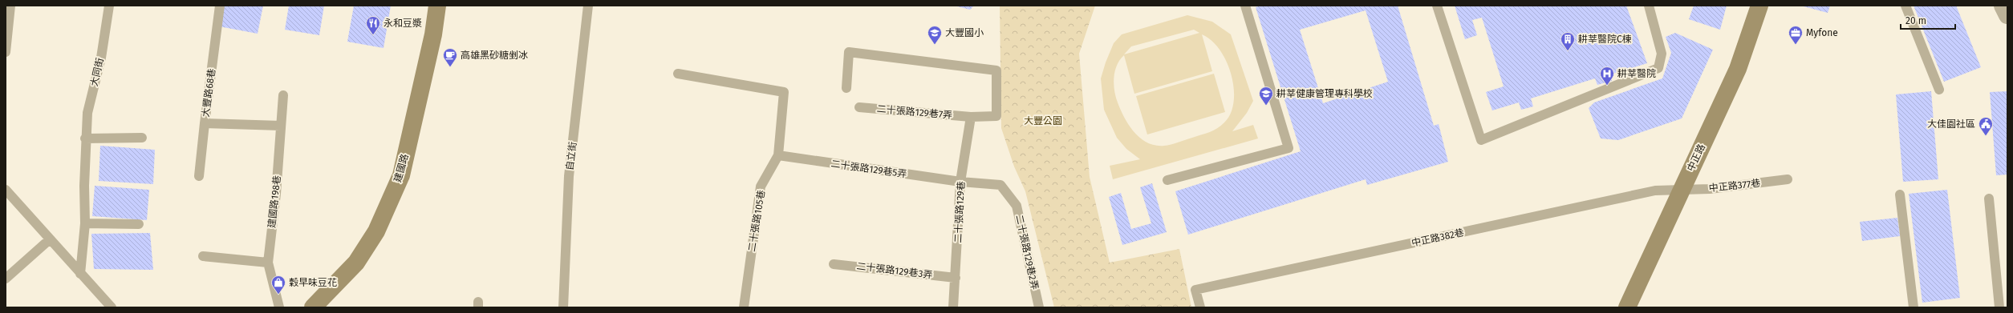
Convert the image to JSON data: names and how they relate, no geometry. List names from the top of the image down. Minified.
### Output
{"streets":{"street":["中正路","建國路"],"lane":["大同街","大豐路68巷","二十張路129巷7弄","自立街","二十張路129巷5弄","中正路377巷","建國路198巷","二十張路129巷","二十張路105巷","中正路382巷","二十張路129巷2弄","二十張路129巷3弄"]},"crossings":[["大豐路68巷","建國路198巷"],["二十張路129巷7弄","二十張路129巷"],["中正路","中正路377巷"],["中正路","中正路382巷"],["二十張路129巷5弄","二十張路129巷"],["二十張路129巷5弄","二十張路105巷"],["二十張路129巷5弄","二十張路129巷2弄"],["中正路377巷","中正路382巷"],["二十張路129巷","二十張路129巷2弄"],["二十張路129巷","二十張路129巷3弄"]],"parks":["大豐公園"],"places":{"restaurant":["永和豆漿"],"school or university":["大豐國小","耕莘健康管理專科學校"],"office":["Myfone"],"building":["耕莘醫院C棟"],"cafe":["高雄黑砂糖剉冰"],"hospital":["耕莘醫院"],"public building":["大佳園社區"],"shop":["穀早味豆花"]},"scale_bar":"20 m"}
